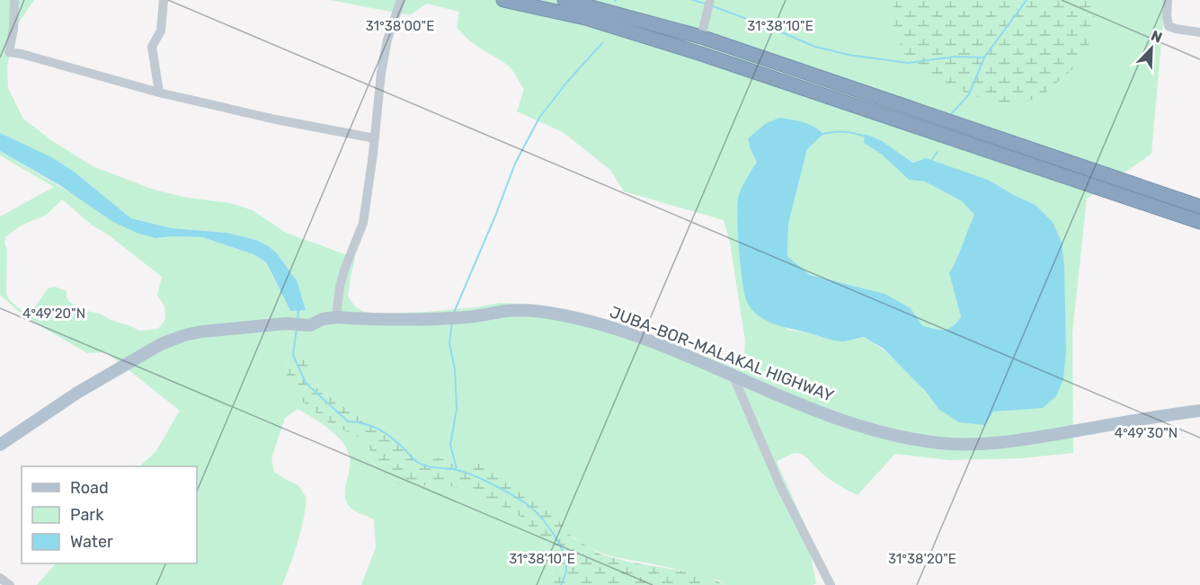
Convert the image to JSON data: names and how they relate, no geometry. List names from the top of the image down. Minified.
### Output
{"streets":{"main road":["JUBA-BOR-MALAKAL HIGHWAY"]},"legend":["Road","Park","Water"],"north":"top right","coordinates":["31°38'00\"E","31°38'10\"E","4°49'20\"N","4°49'30\"N","31°38'20\"E"]}
